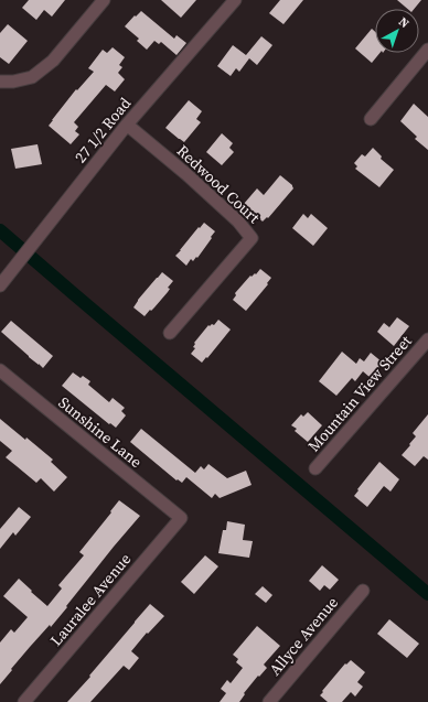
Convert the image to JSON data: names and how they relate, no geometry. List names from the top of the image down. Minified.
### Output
{"streets":{"street":["27 1/2 Road","Redwood Court","Mountain View Street","Sunshine Lane","Lauralee Avenue","Allyce Avenue"]},"crossings":[["27 1/2 Road","Redwood Court"],["Sunshine Lane","Lauralee Avenue"]],"north":"top right"}
